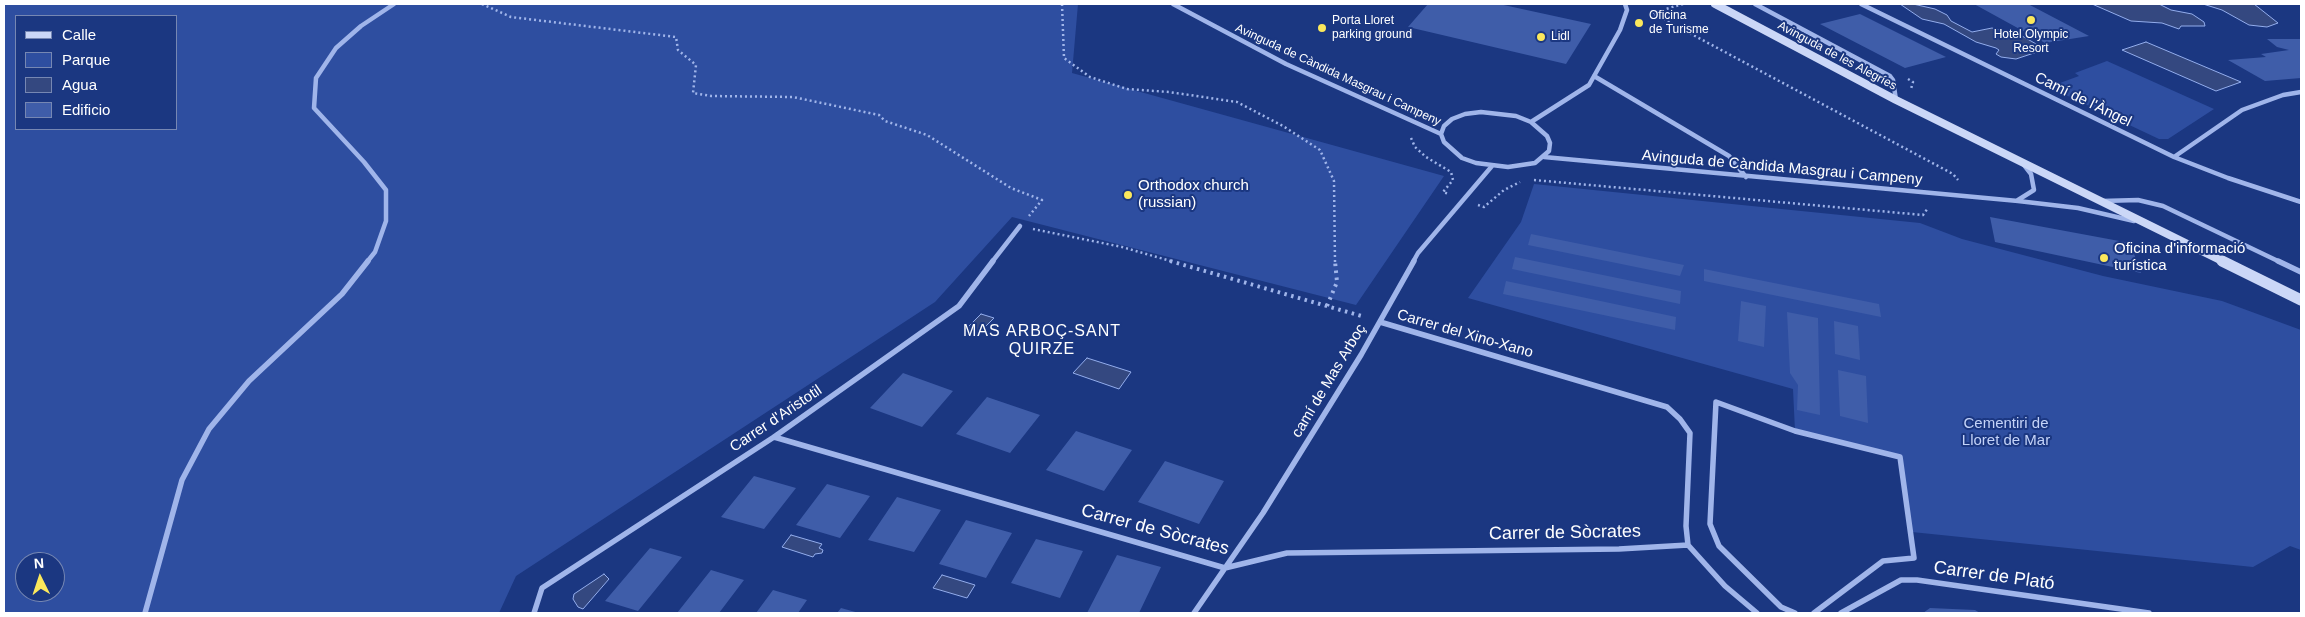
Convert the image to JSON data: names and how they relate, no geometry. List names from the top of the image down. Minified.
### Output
{"streets":{"main road":["Avinguda de les Alegríes"],"street":["Avinguda de Càndida Masgrau i Campeny","Camí de l'Àngel","Carrer del Xino-Xano","camí de Mas Arboç","Carrer d'Aristotil","Carrer de Sòcrates","Carrer de Plató"]},"crossings":[["Carrer del Xino-Xano","camí de Mas Arboç"],["Carrer del Xino-Xano","Carrer d'Aristotil"],["Carrer del Xino-Xano","Carrer de Sòcrates"],["camí de Mas Arboç","Carrer de Sòcrates"],["Carrer d'Aristotil","Carrer de Sòcrates"]],"districts":["MAS ARBOÇ-SANT QUIRZE"],"parks":["Cementiri de Lloret de Mar"],"places":["Hotel Olympic Resort","Oficina de Turisme","Porta Lloret parking ground","Lidl","Orthodox church (russian)","Oficina d'informació turística"],"legend":["Calle","Parque","Agua","Edificio"],"north":"top"}
